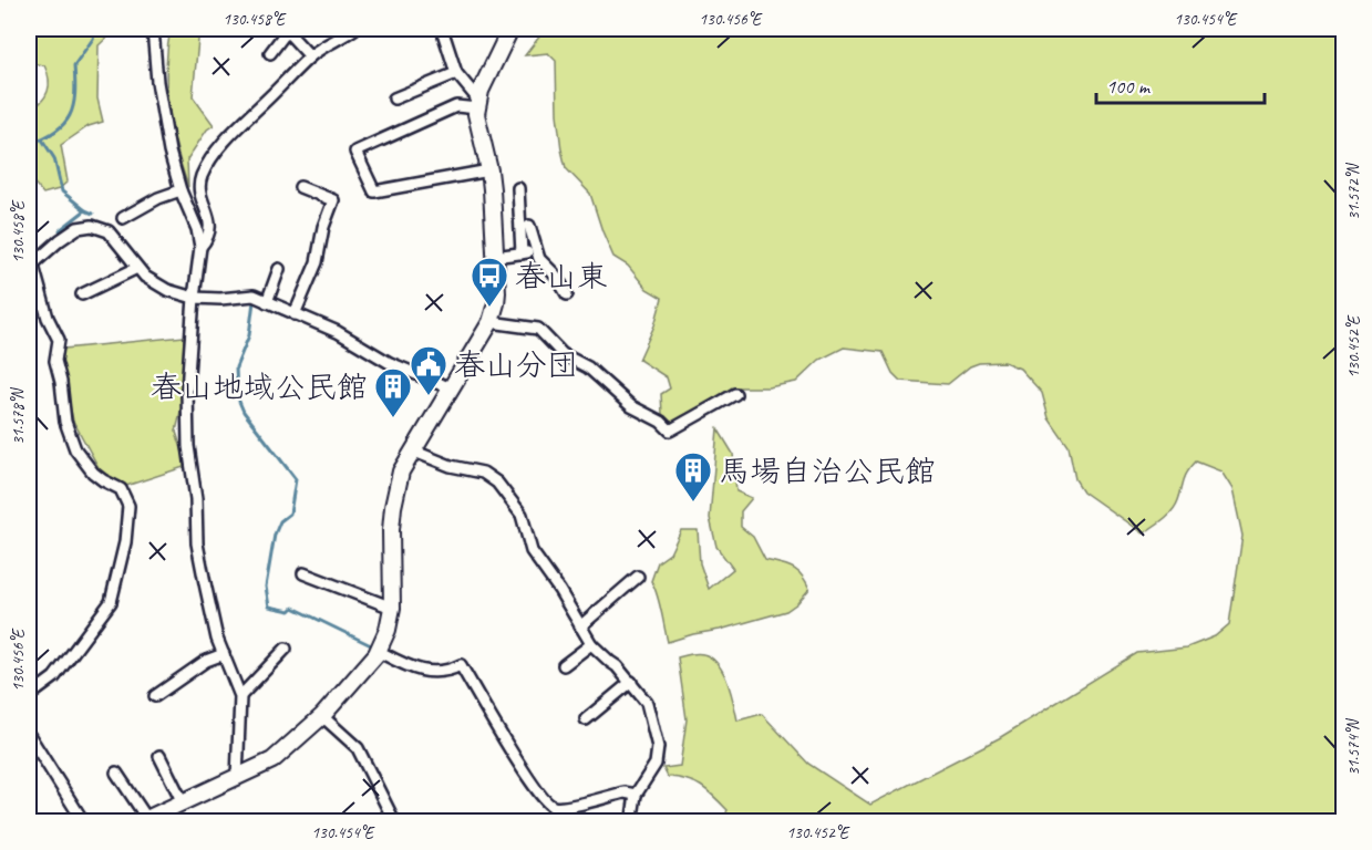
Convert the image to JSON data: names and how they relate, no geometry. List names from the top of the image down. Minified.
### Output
{"places":{"bus stop":["春山東"],"public building":["春山分団"],"building":["春山地域公民館","馬場自治公民館"]},"scale_bar":"100 m","coordinates":["130.458°E","130.456°E","130.454°E","31.572°N","130.452°E","31.578°N","31.574°N"]}
